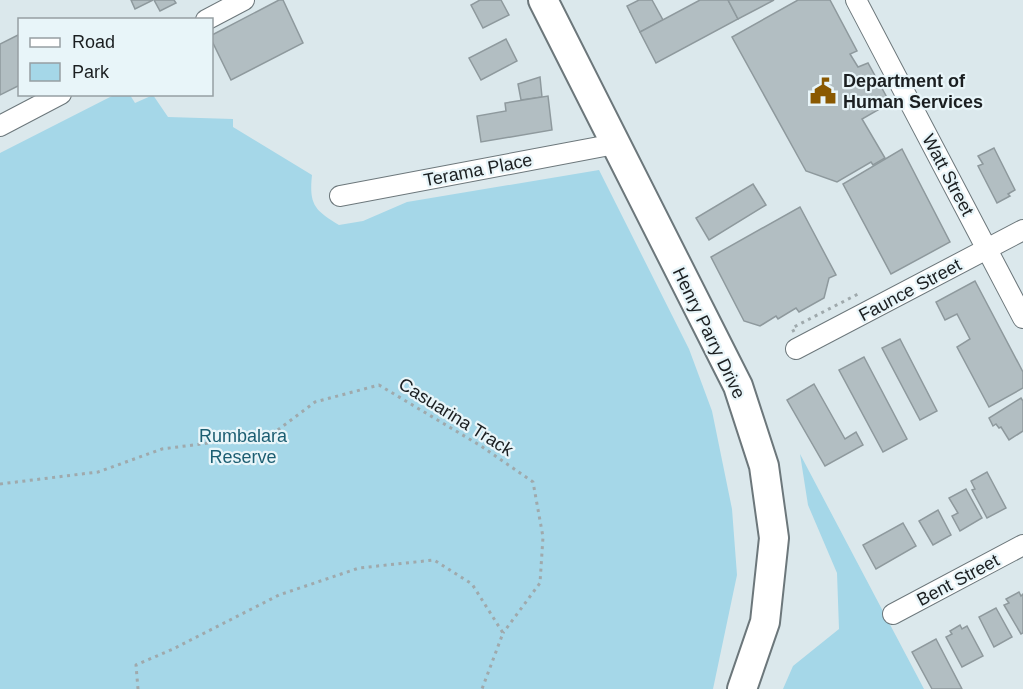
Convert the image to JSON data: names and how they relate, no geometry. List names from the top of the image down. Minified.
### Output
{"streets":{"main road":["Henry Parry Drive"],"street":["Terama Place","Watt Street","Faunce Street","Bent Street"],"path":["Casuarina Track"]},"crossings":[["Terama Place","Henry Parry Drive"],["Watt Street","Faunce Street"]],"parks":["Rumbalara Reserve"],"places":{"public building":["Department of Human Services"]},"legend":["Road","Park"]}
